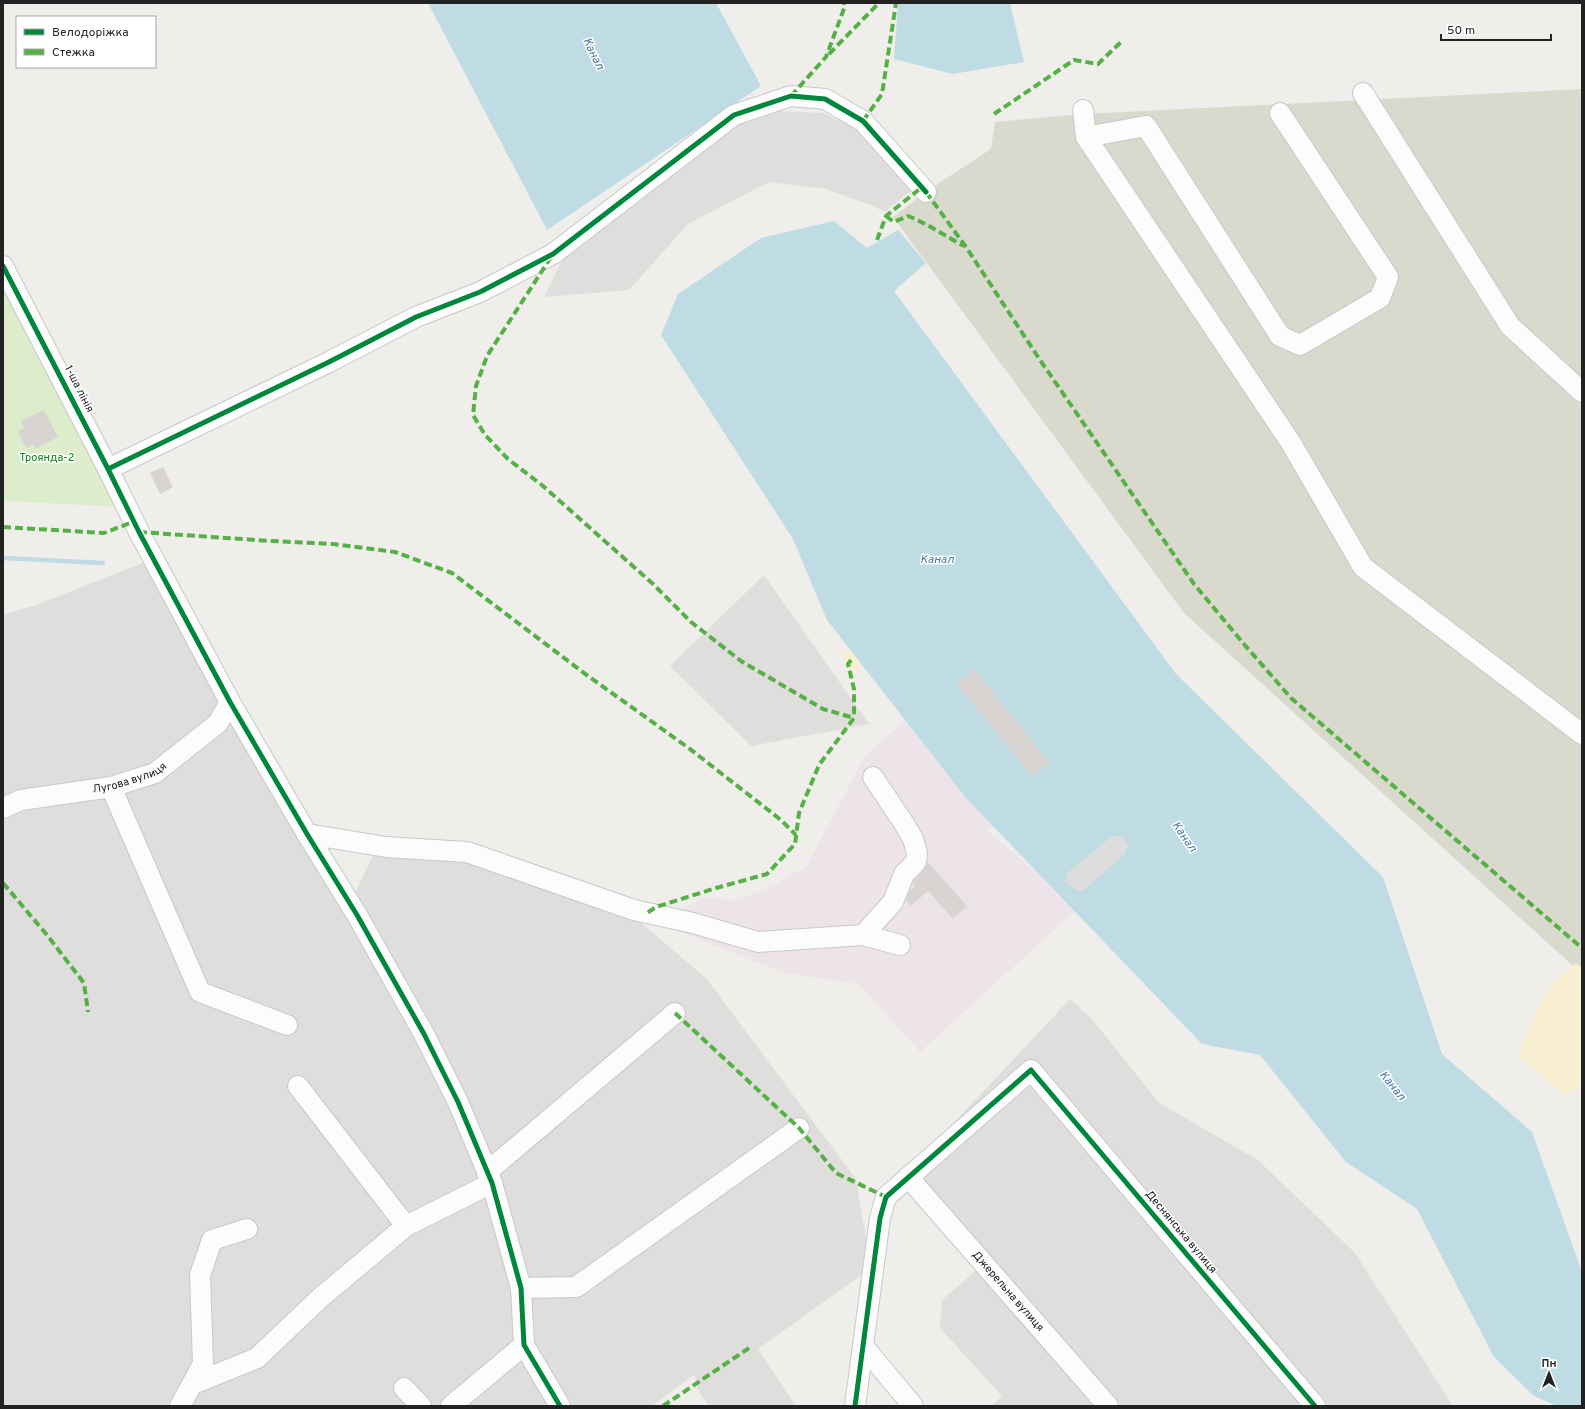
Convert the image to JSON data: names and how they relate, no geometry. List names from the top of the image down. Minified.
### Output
{"streets":{"street":["1-ша лінія","Лугова вулиця","Деснянська вулиця","Джерельна вулиця"]},"crossings":[["1-ша лінія","Лугова вулиця"],["Деснянська вулиця","Джерельна вулиця"]],"water":["Канал"],"parks":["Троянда-2"],"legend":["Велодоріжка","Стежка"],"scale_bar":"50 m","north":"top"}
